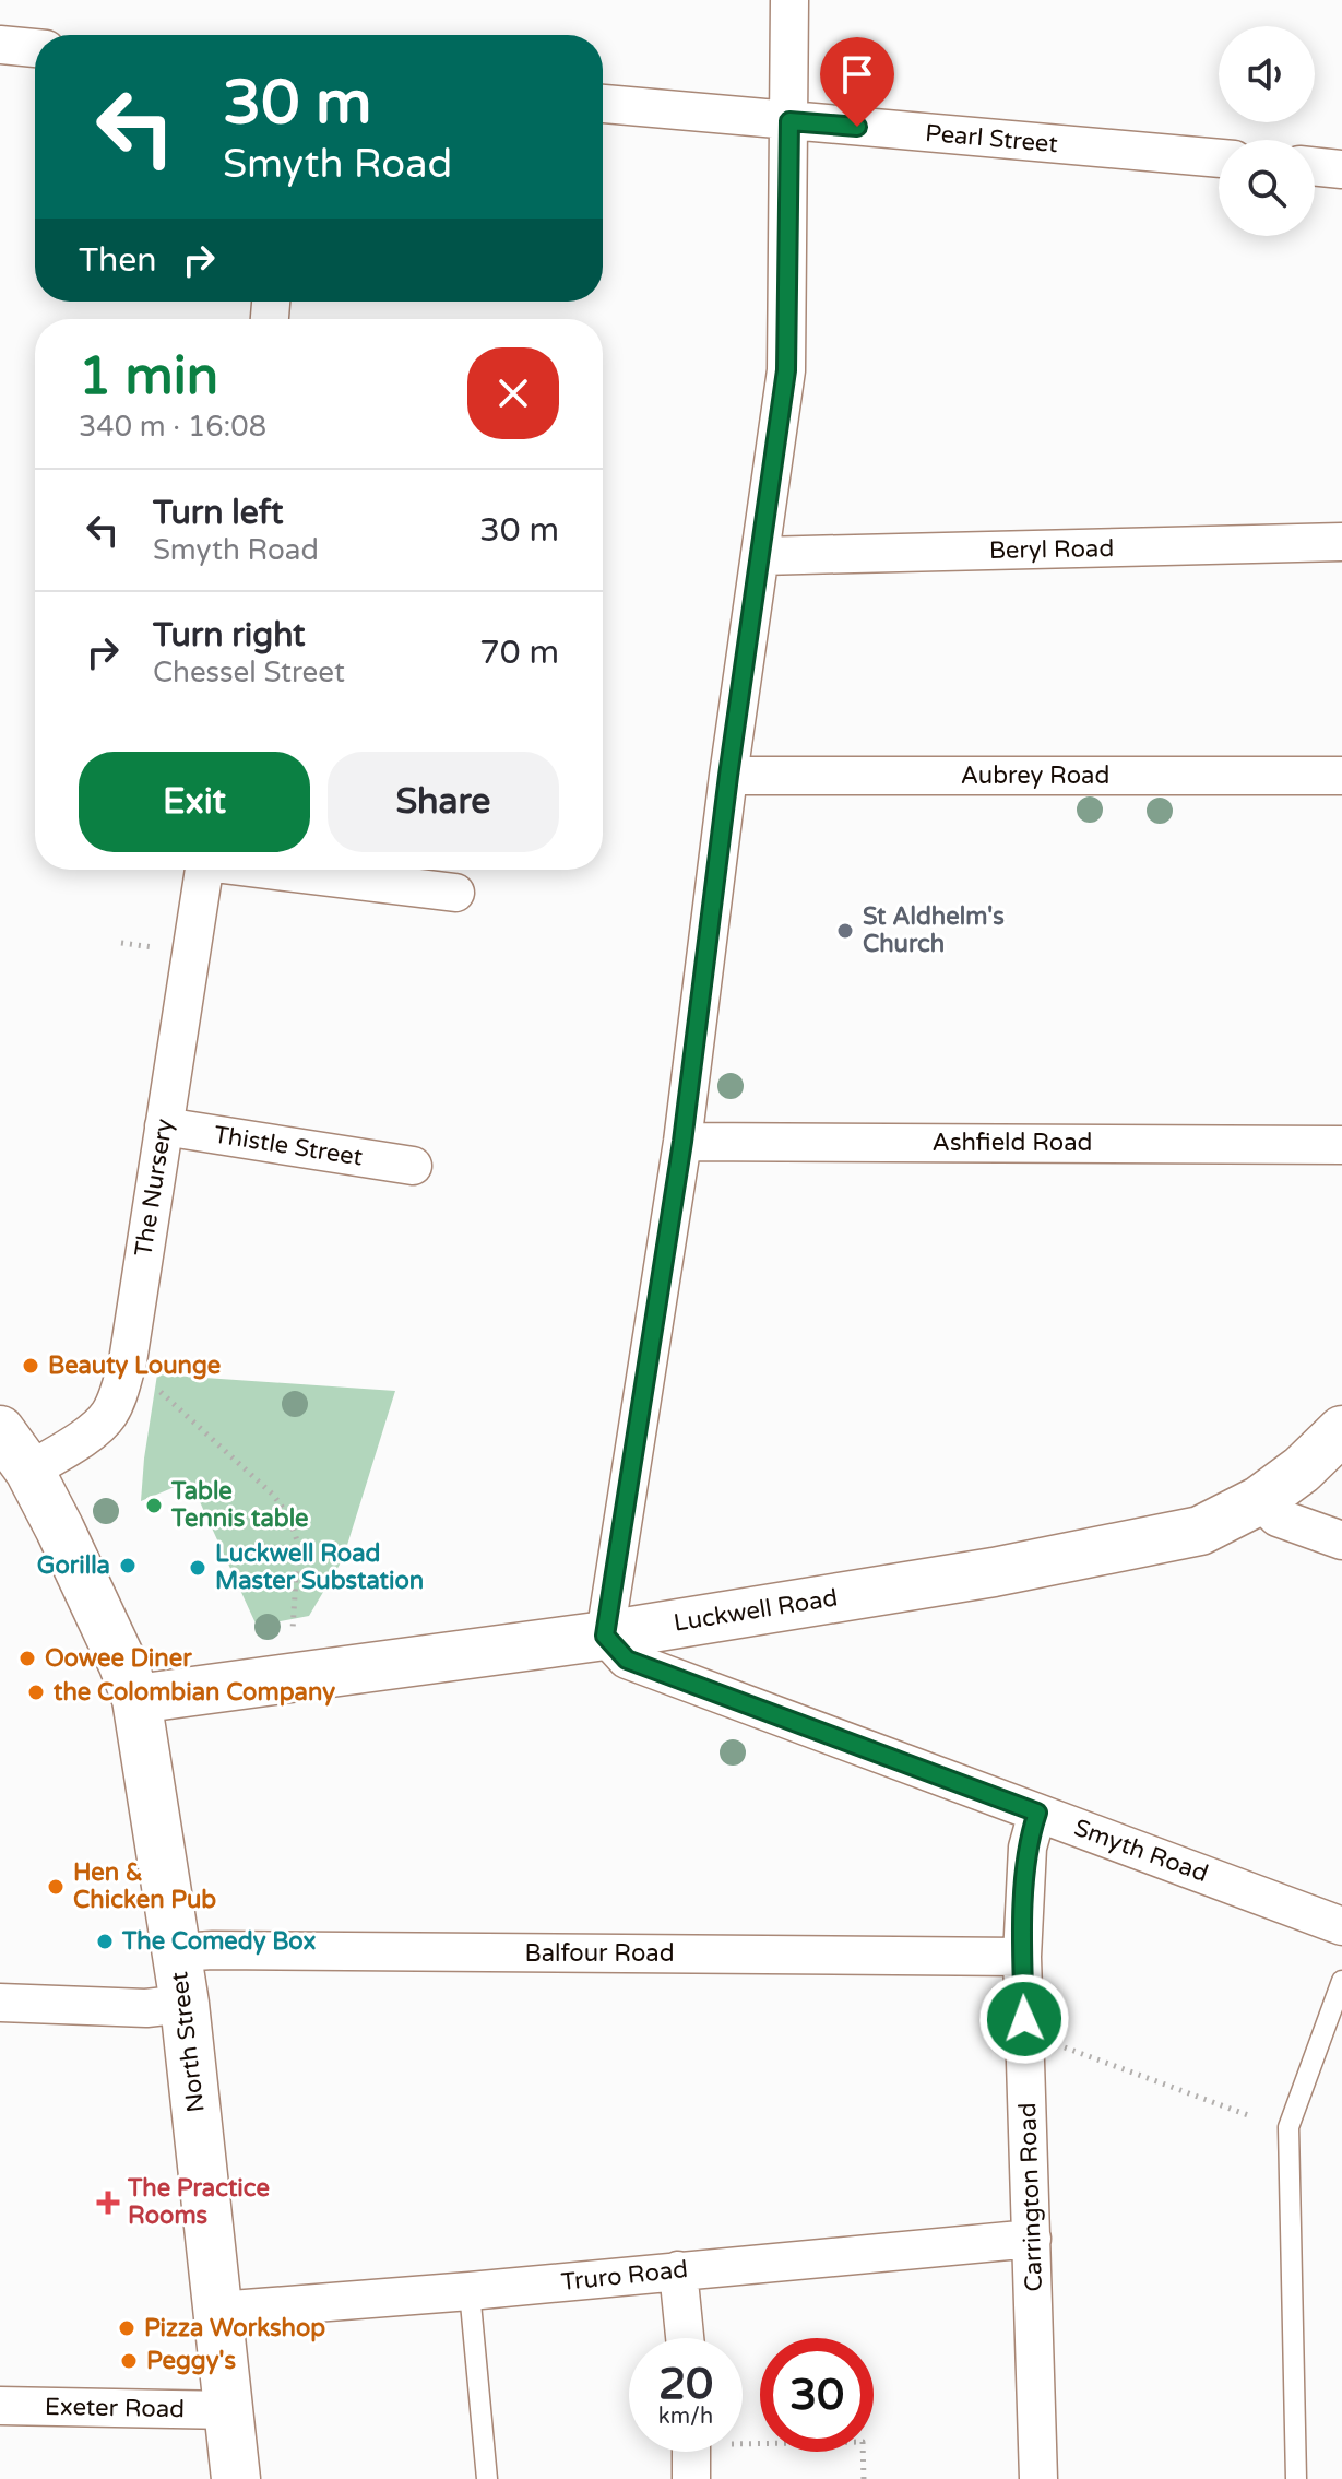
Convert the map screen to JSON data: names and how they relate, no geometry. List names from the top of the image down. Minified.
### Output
{"streets":{"street":["Pearl Street","Beryl Road","Aubrey Road","Ashfield Road","Thistle Street","The Nursery","Luckwell Road","Smyth Road","Balfour Road","North Street","Carrington Road","Truro Road","Exeter Road"]},"crossings":[["Thistle Street","The Nursery"],["The Nursery","North Street"],["Luckwell Road","Smyth Road"],["Luckwell Road","North Street"],["Smyth Road","Carrington Road"],["Balfour Road","North Street"],["Balfour Road","Carrington Road"],["North Street","Truro Road"],["North Street","Exeter Road"],["Carrington Road","Truro Road"]],"places":{"other":["St Aldhelm's Church","Beauty Lounge","Table Tennis table","Gorilla","Luckwell Road Master Substation","Oowee Diner","the Colombian Company","Hen & Chicken Pub","The Comedy Box","Pizza Workshop","Peggy's"],"health":["The Practice Rooms"]},"page":{"turn":["30 m","Smyth Road"],"then":"Then","heading":["1 min","340 m · 16:08"],"list":[{"name":"Turn left","note":"Smyth Road","value":"30 m"},{"name":"Turn right","note":"Chessel Street","value":"70 m"}],"buttons":["Exit","Share"],"speed":"20 km/h","limit":"30"}}
